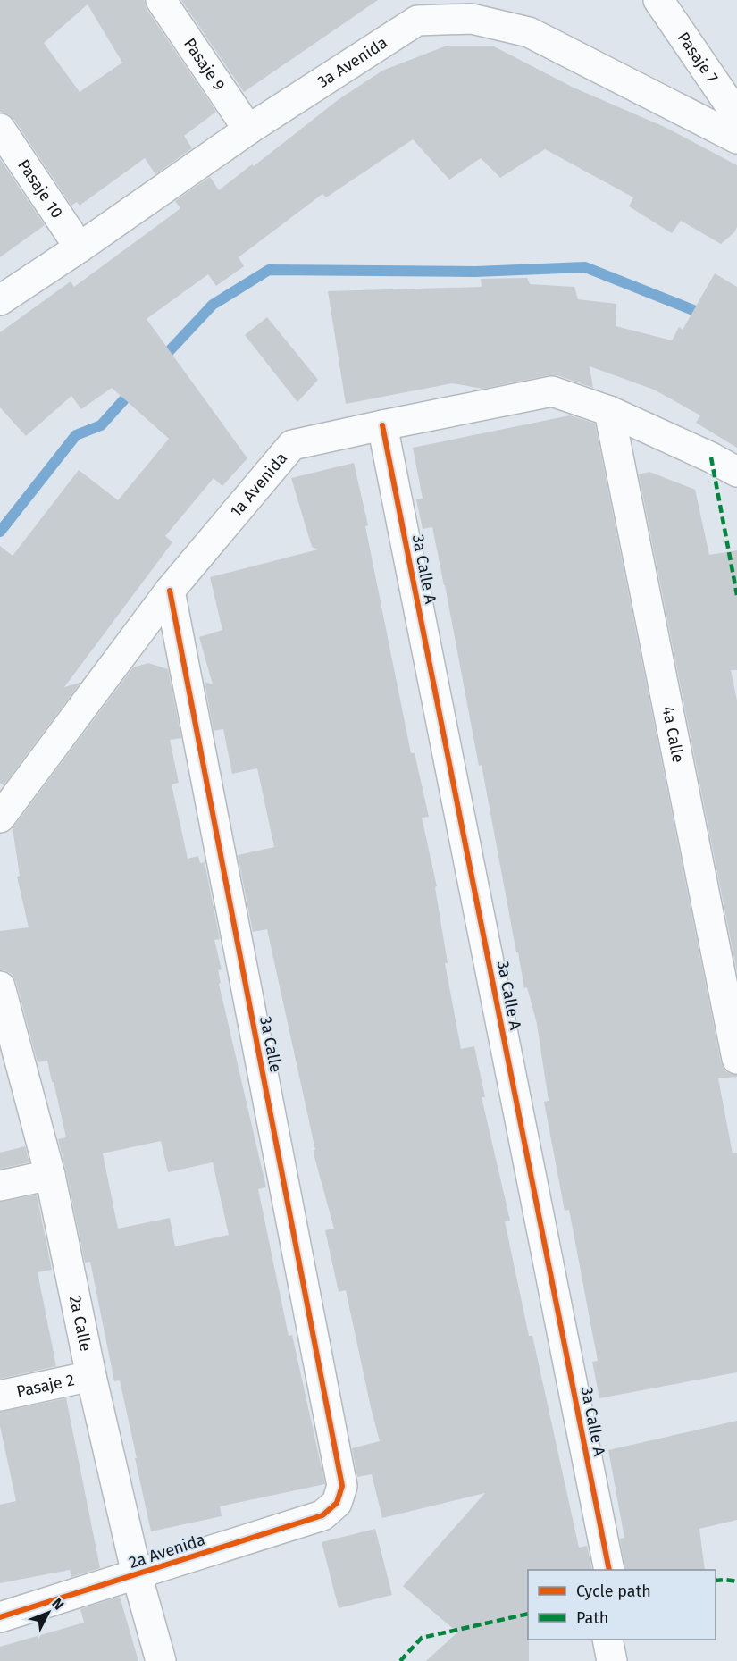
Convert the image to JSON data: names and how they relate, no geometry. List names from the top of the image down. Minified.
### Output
{"streets":{"street":["Pasaje 7","3a Avenida","Pasaje 9","Pasaje 10","1a Avenida","3a Calle A","4a Calle","3a Calle","2a Calle","Pasaje 2","2a Avenida"]},"crossings":[["3a Avenida","Pasaje 9"],["3a Avenida","Pasaje 10"],["1a Avenida","3a Calle A"],["1a Avenida","4a Calle"],["1a Avenida","3a Calle"],["3a Calle","2a Avenida"],["2a Calle","Pasaje 2"],["2a Calle","2a Avenida"]],"legend":["Cycle path","Path"],"north":"top right"}
